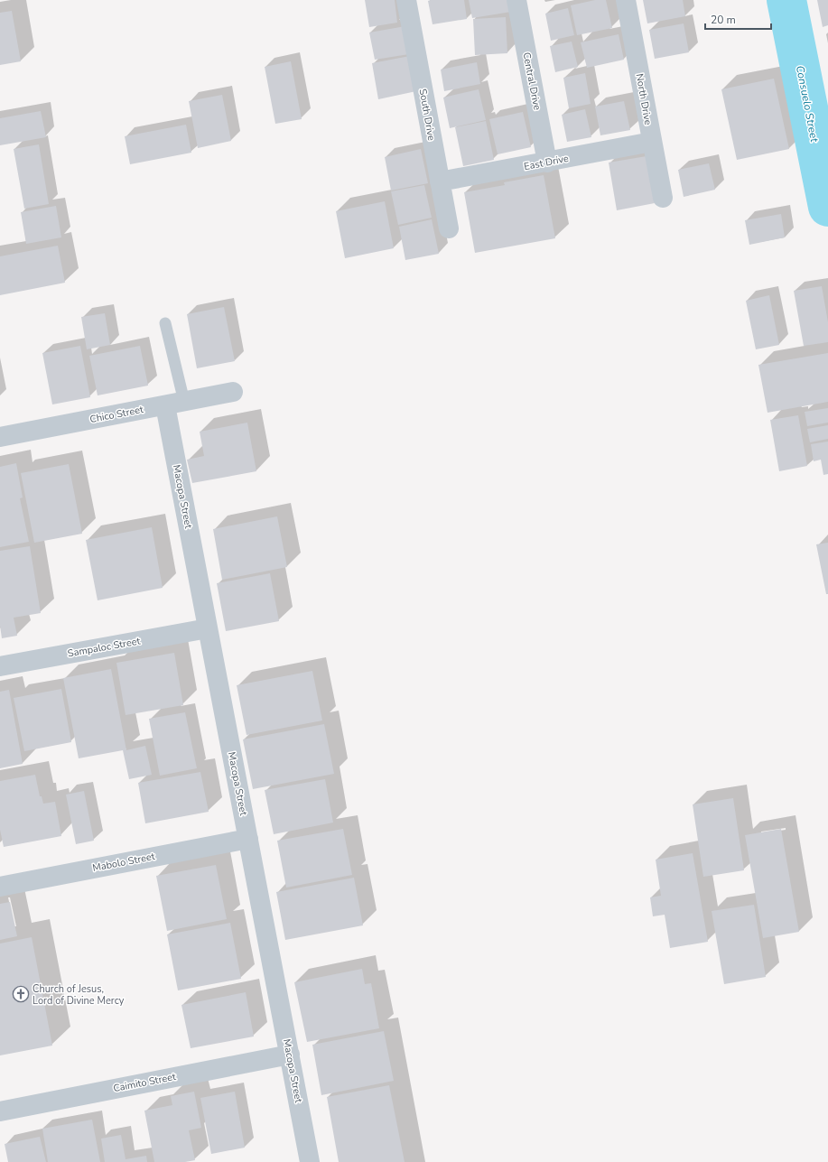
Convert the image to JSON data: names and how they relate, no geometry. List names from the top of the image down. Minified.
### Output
{"streets":{"street":["Central Drive","North Drive","South Drive","East Drive","Chico Street","Macopa Street","Sampaloc Street","Mabolo Street","Caimito Street"]},"crossings":[["Central Drive","East Drive"],["North Drive","East Drive"],["South Drive","East Drive"],["Chico Street","Macopa Street"],["Macopa Street","Sampaloc Street"],["Macopa Street","Mabolo Street"],["Macopa Street","Caimito Street"]],"water":["Consuelo Street"],"places":{"church":["Church of Jesus, Lord of Divine Mercy"]},"scale_bar":"20 m"}
